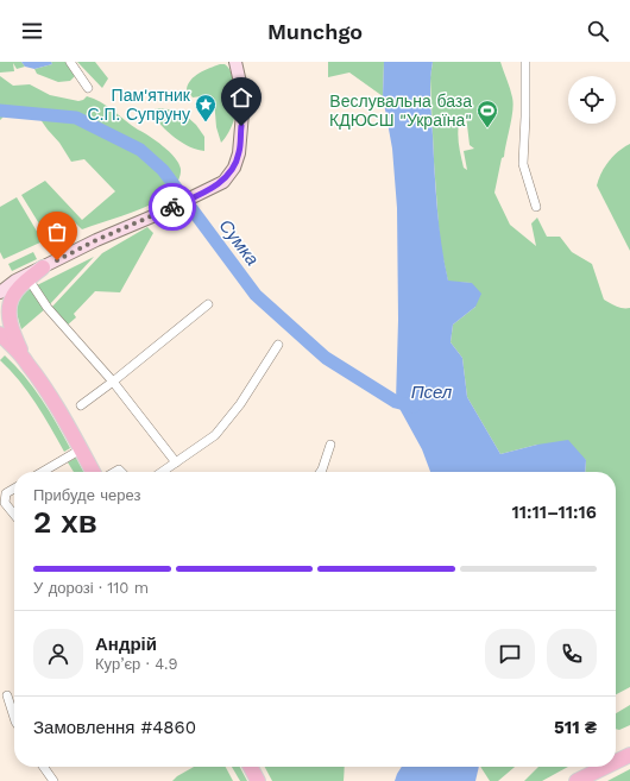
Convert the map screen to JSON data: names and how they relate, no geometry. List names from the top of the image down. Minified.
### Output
{"water":["Сумка","Псел"],"places":{"place":["Пам'ятник С.П. Супруну"],"sports":["Веслувальна база КДЮСШ \"Україна\""]},"page":{"header":"Munchgo","heading":["2 хв","Прибуде через","11:11–11:16"],"panel":["Андрій","Кур’єр · 4.9","Замовлення #4860","511 ₴"],"bar":"У дорозі · 110 m"}}
